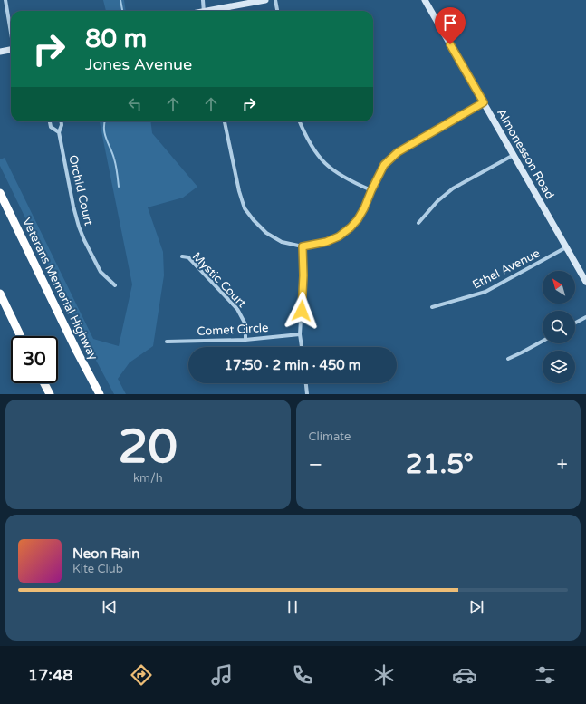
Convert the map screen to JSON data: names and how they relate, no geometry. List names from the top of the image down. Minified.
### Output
{"streets":{"highway":["Veterans Memorial Highway"],"street":["Almonesson Road","Orchid Court","Ethel Avenue","Mystic Court","Comet Circle"]},"crossings":[["Almonesson Road","Ethel Avenue"],["Mystic Court","Comet Circle"]],"north":"top left","page":{"turn":["80 m","Jones Avenue"],"limit":"30","trip":"17:50 · 2 min · 450 m","tile":[["20","km/h"],"Climate"],"heat":["−","21.5°","+"],"song":["Neon Rain","Kite Club"],"tabs":"17:48"}}
